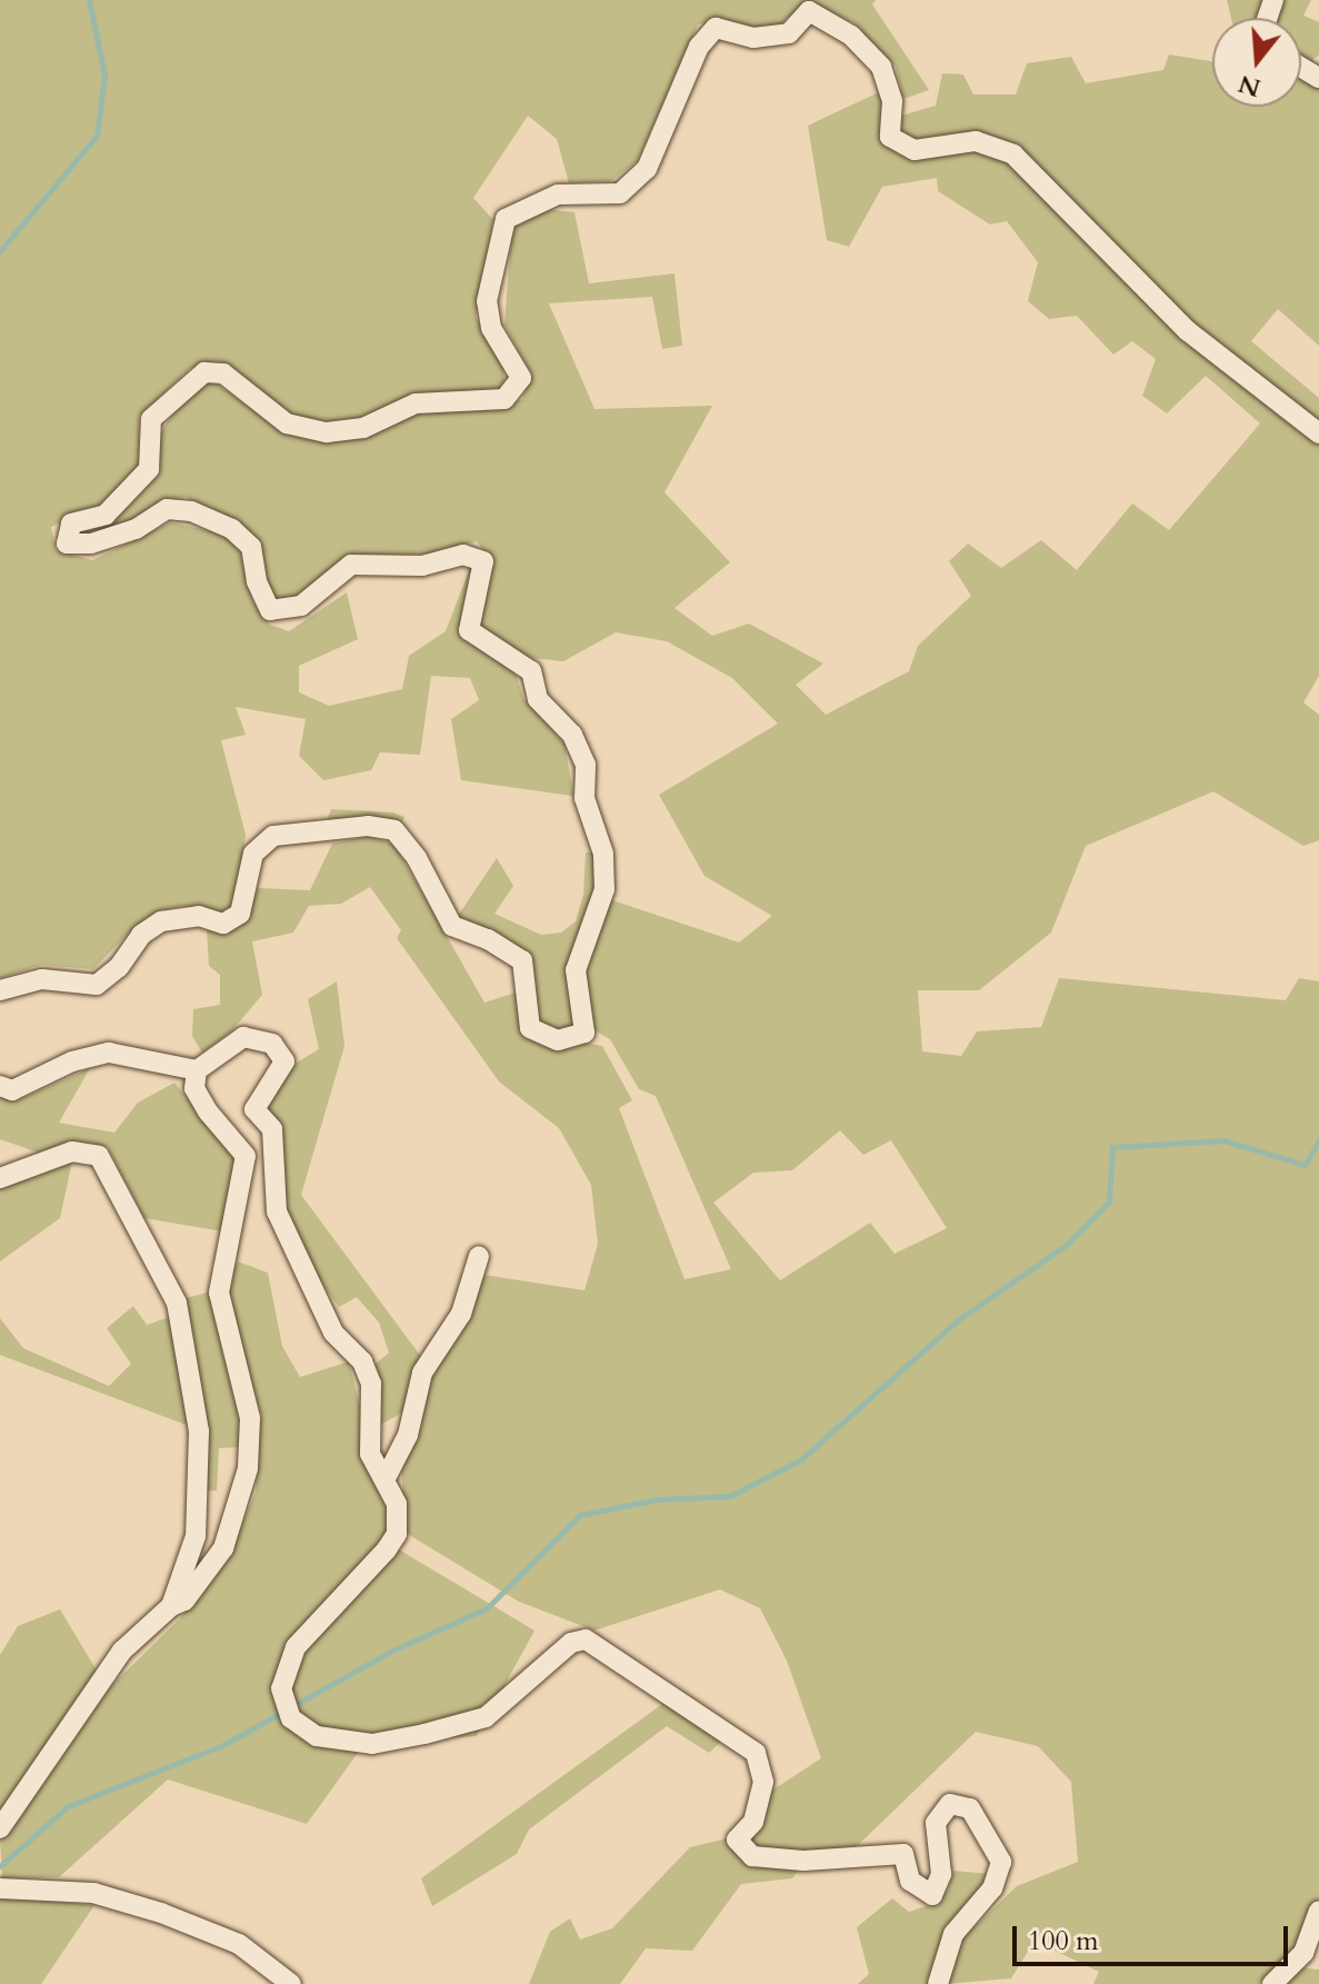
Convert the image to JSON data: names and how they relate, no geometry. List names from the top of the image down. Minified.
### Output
{"scale_bar":"100 m","north":"bottom"}
